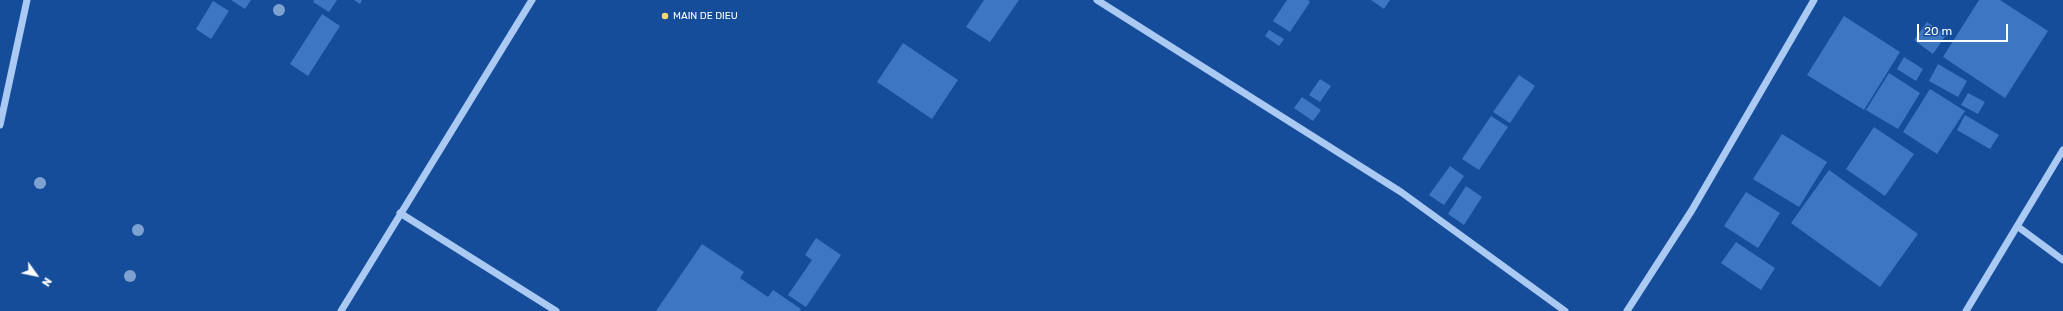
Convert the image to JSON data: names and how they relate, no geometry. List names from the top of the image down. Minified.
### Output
{"places":["MAIN DE DIEU"],"scale_bar":"20 m","north":"bottom right"}
